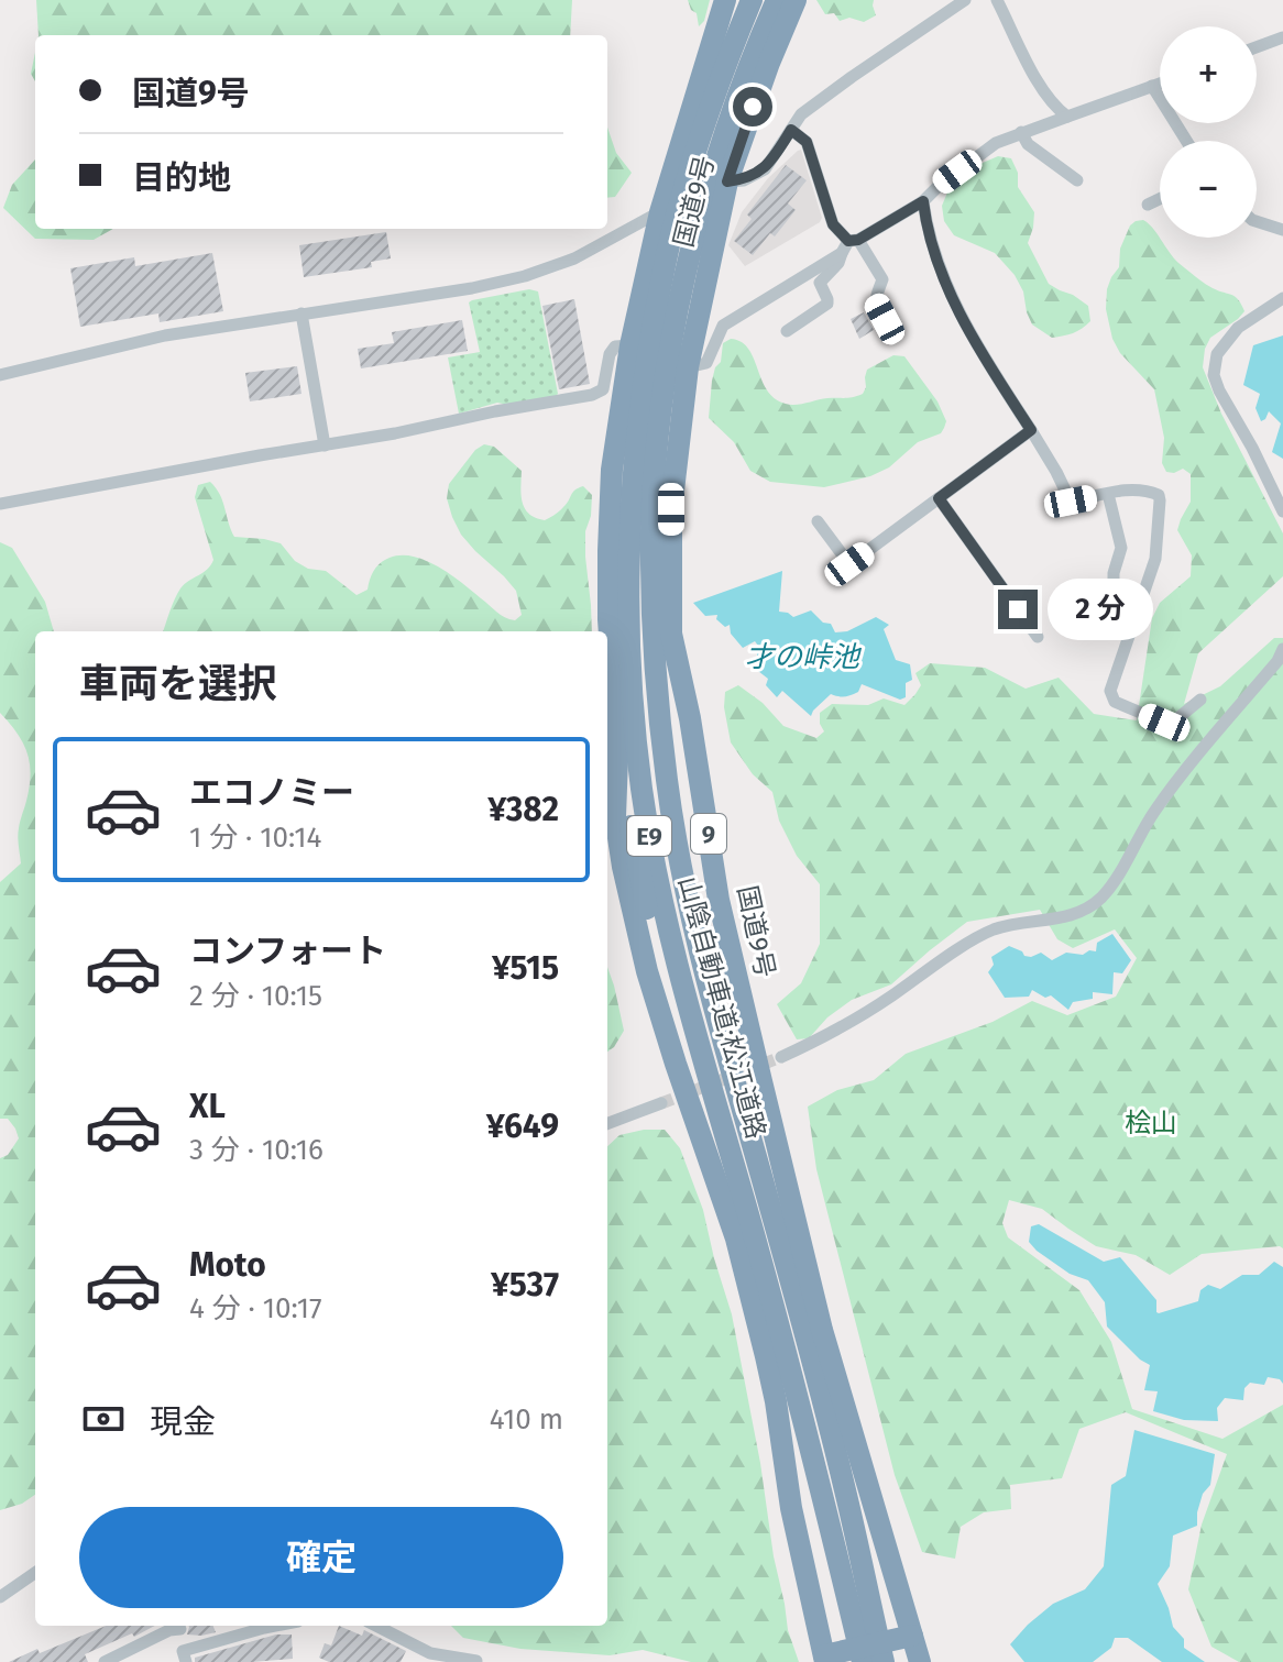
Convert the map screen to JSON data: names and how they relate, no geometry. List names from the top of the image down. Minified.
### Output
{"streets":{"highway":["国道9号","9","E9","山陰自動車道;松江道路"]},"water":["才の峠池"],"parks":["桧山"],"page":{"map_buttons":["+","−"],"banner":["国道9号","目的地"],"bubble":"2 分","heading":"車両を選択","list":[{"name":"エコノミー","note":"1 分 · 10:14","value":"¥382"},{"name":"コンフォート","note":"2 分 · 10:15","value":"¥515"},{"name":"XL","note":"3 分 · 10:16","value":"¥649"},{"name":"Moto","note":"4 分 · 10:17","value":"¥537"}],"pay":["現金","410 m"],"buttons":"確定"}}
